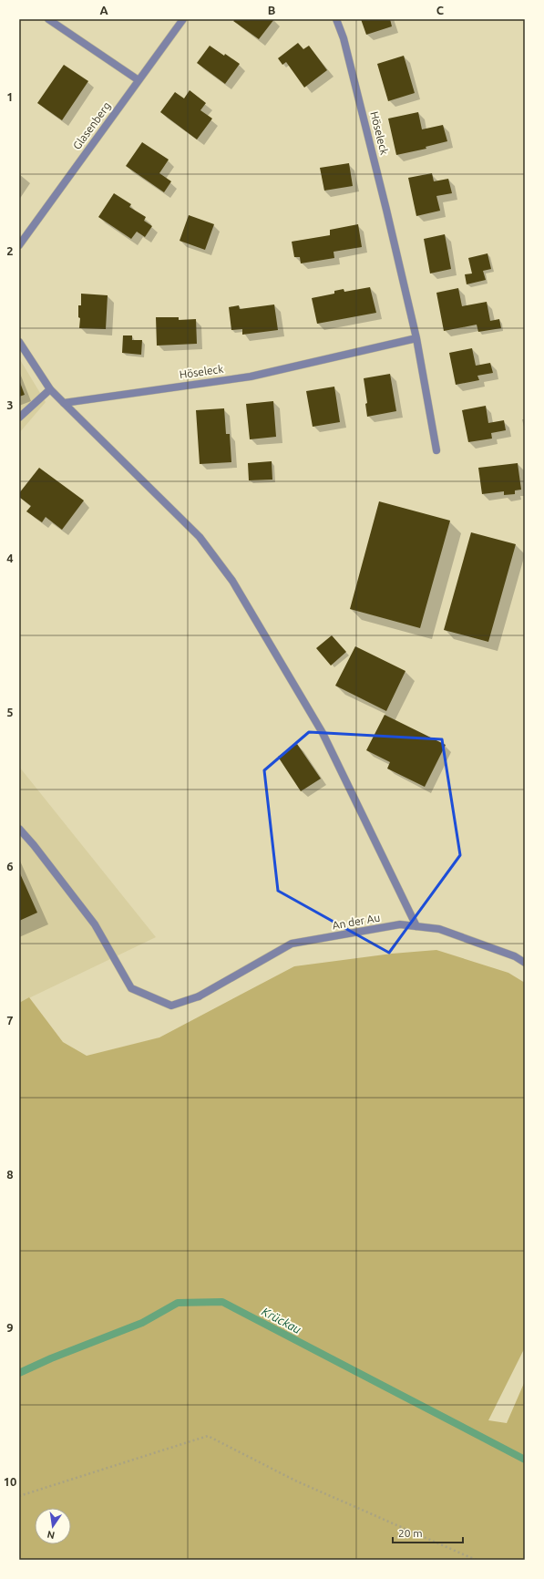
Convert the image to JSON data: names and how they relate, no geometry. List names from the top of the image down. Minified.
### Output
{"streets":{"street":["Glasenberg","Höseleck","An der Au"]},"water":["Krückau"],"scale_bar":"20 m","north":"bottom","grid":{"columns":["A","B","C"],"rows":["1","2","3","4","5","6","7","8","9","10"]}}
